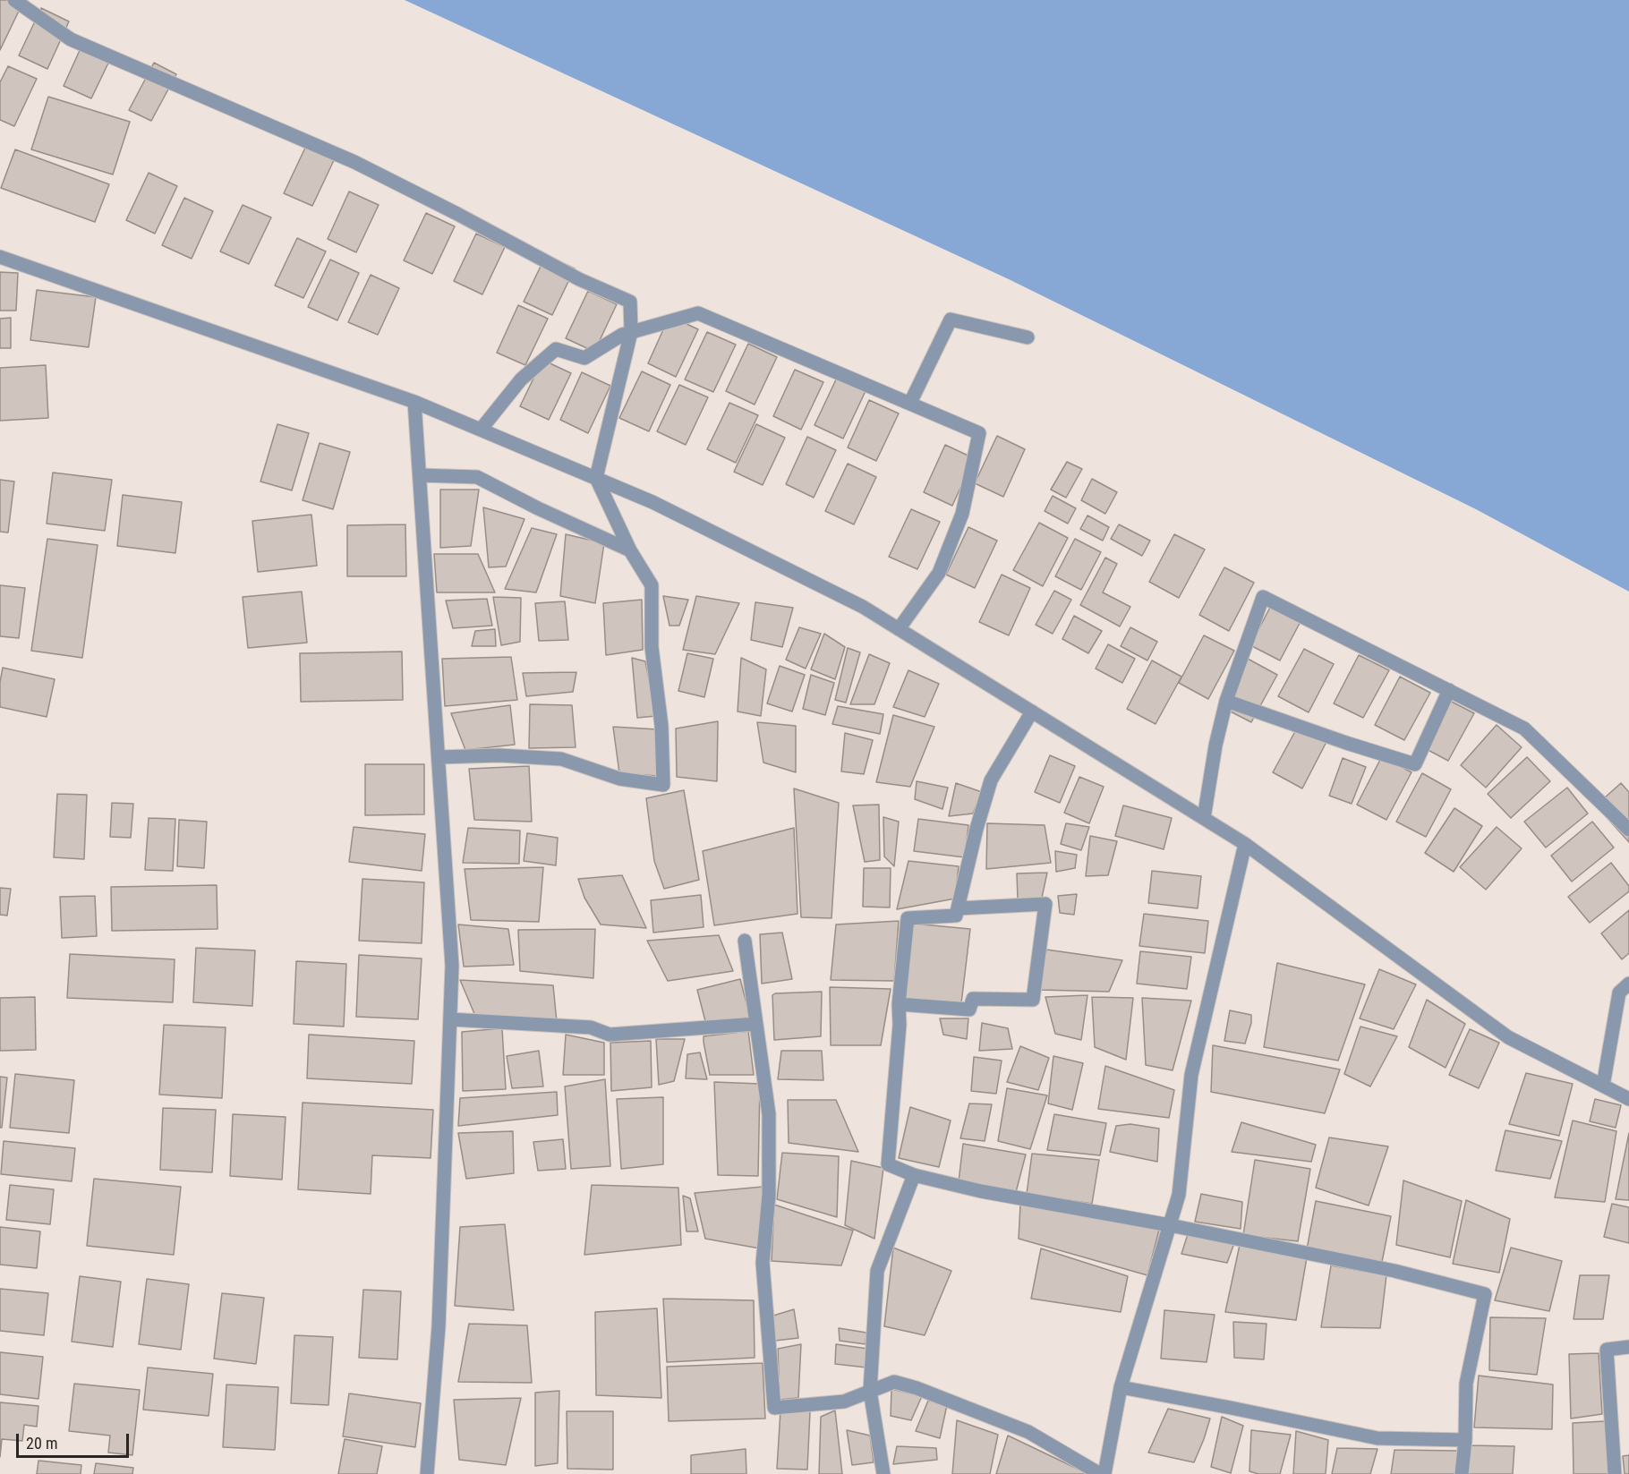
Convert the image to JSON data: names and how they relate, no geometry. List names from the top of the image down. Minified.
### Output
{"scale_bar":"20 m"}
